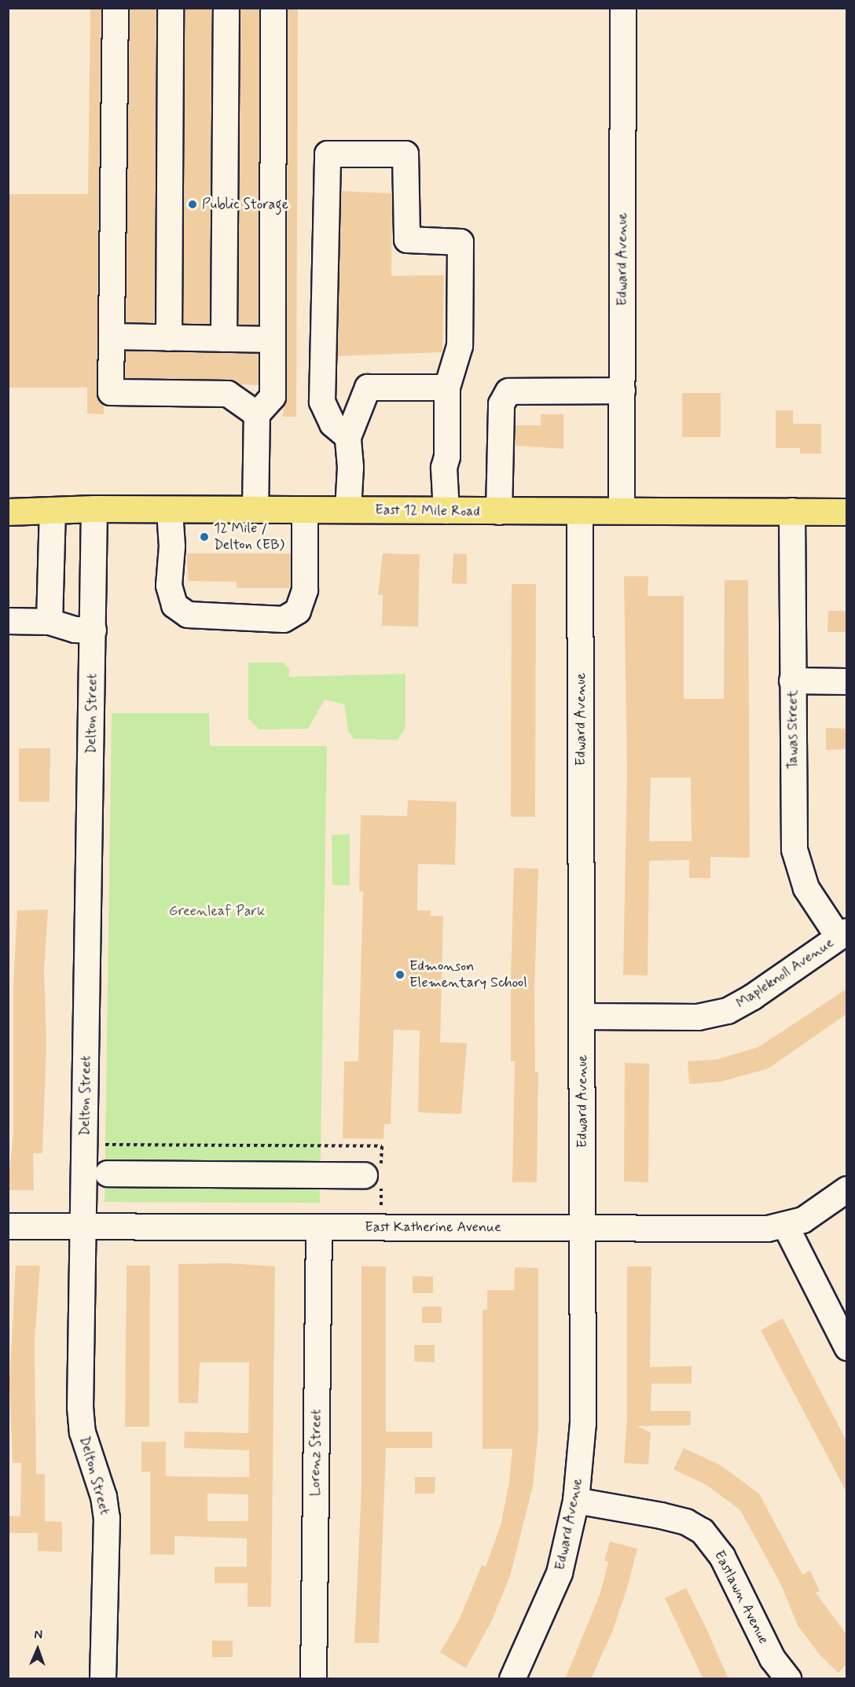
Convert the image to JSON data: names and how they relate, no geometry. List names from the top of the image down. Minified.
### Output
{"streets":{"main road":["East 12 Mile Road"],"street":["Edward Avenue","Delton Street","Tawas Street","Mapleknoll Avenue","East Katherine Avenue","Lorenz Street","Eastlawn Avenue"]},"crossings":[["Edward Avenue","East 12 Mile Road"],["Edward Avenue","Mapleknoll Avenue"],["Edward Avenue","East Katherine Avenue"],["Edward Avenue","Eastlawn Avenue"],["East 12 Mile Road","Delton Street"],["East 12 Mile Road","Tawas Street"],["Delton Street","East Katherine Avenue"],["Tawas Street","Mapleknoll Avenue"],["East Katherine Avenue","Lorenz Street"]],"parks":["Greenleaf Park"],"places":["Public Storage","12 Mile / Delton (EB)","Edmonson Elementary School"],"north":"top"}
